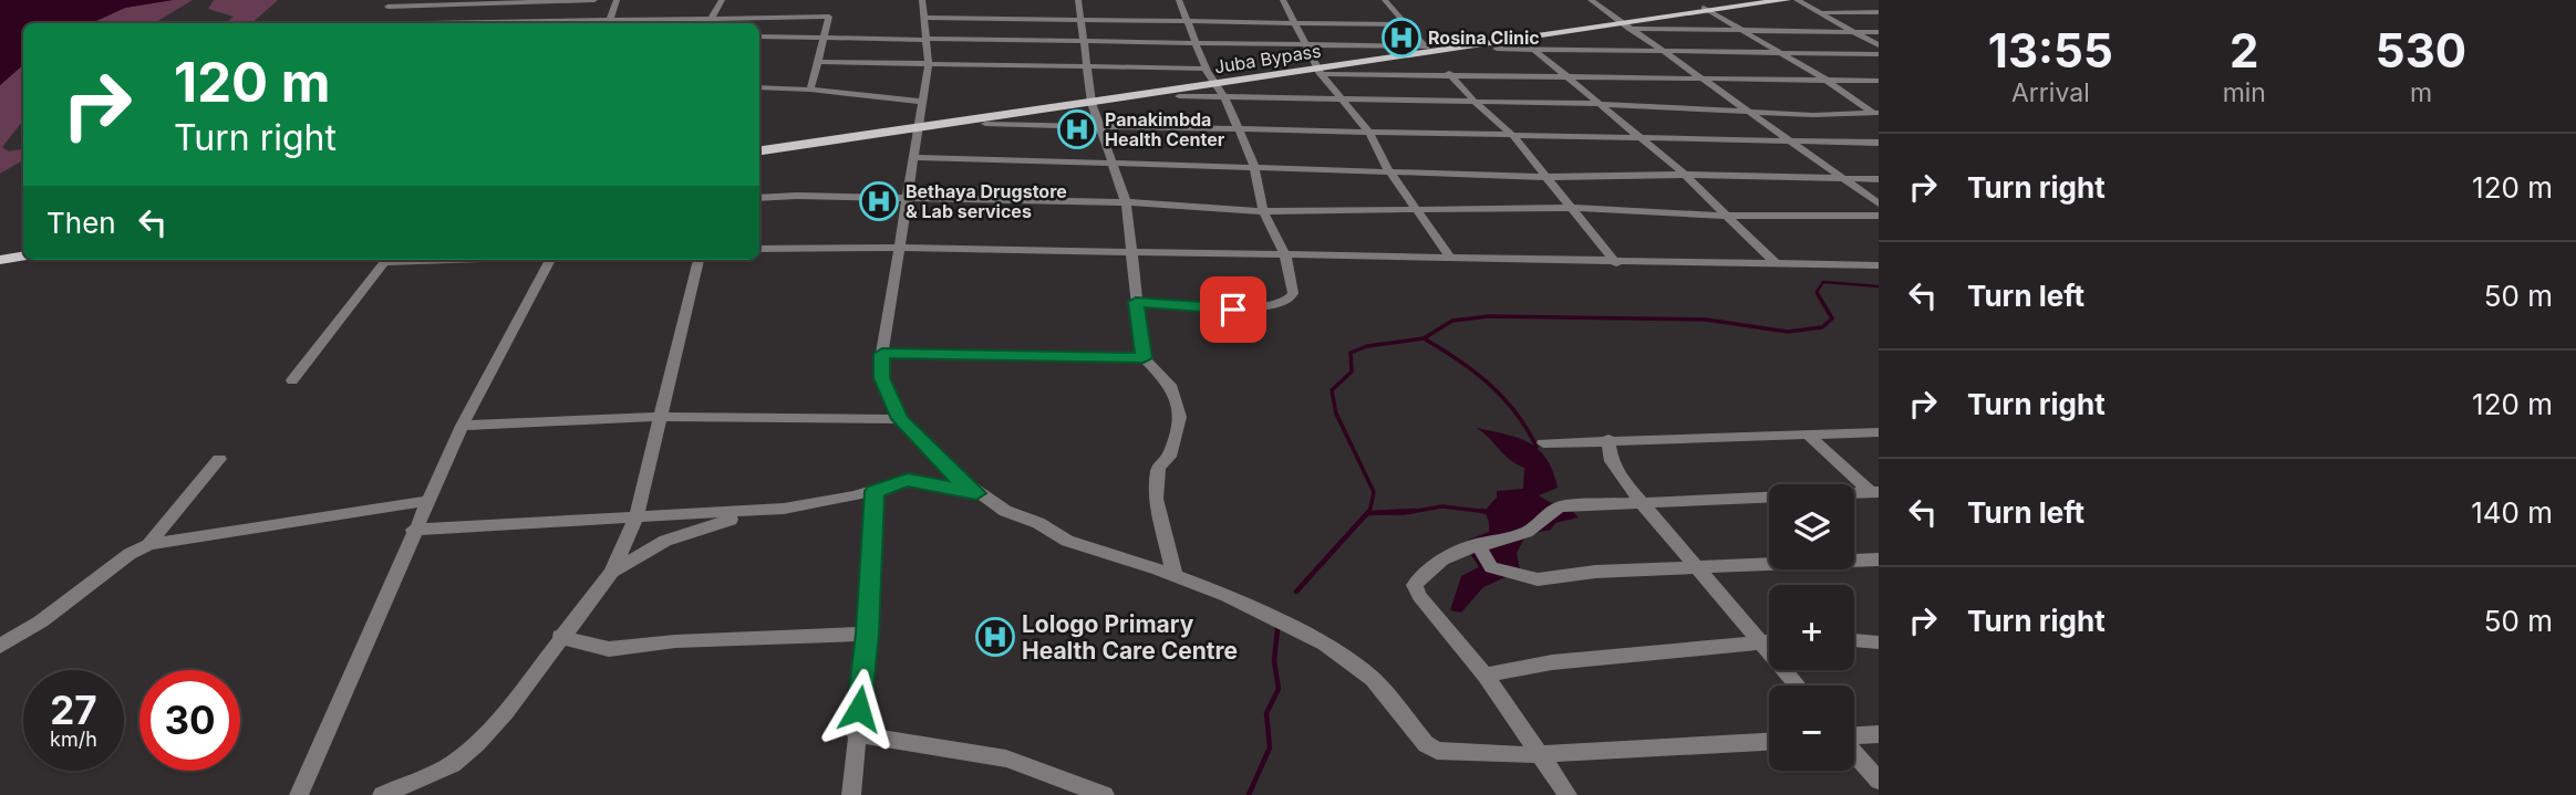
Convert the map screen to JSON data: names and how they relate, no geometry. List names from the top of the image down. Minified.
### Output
{"streets":{"main road":["Juba Bypass"]},"places":{"hospital":["Rosina Clinic","Panakimbda Health Center","Bethaya Drugstore & Lab services","Lologo Primary Health Care Centre"]},"page":{"eta":["13:55","Arrival","2","min","530","m"],"turn":["120 m","Turn right"],"list":[{"name":"Turn right","value":"120 m"},{"name":"Turn left","value":"50 m"},{"name":"Turn right","value":"120 m"},{"name":"Turn left","value":"140 m"},{"name":"Turn right","value":"50 m"}],"then":"Then","map_buttons":["+","−"],"speed":"27 km/h","limit":"30"}}
